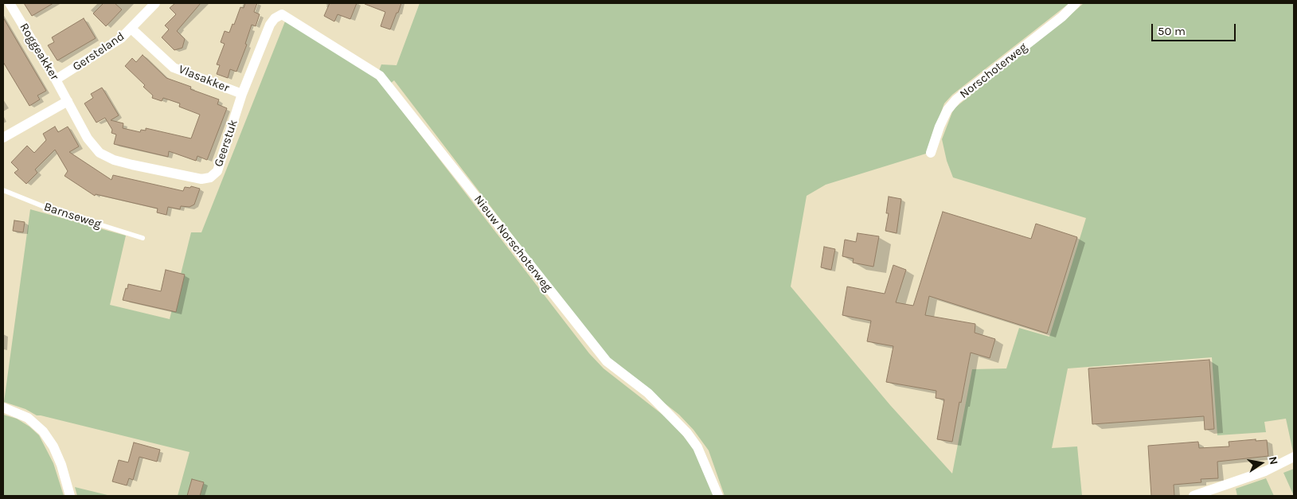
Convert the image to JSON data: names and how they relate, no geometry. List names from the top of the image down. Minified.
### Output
{"streets":{"street":["Roggeakker","Gersteland","Norschoterweg","Vlasakker","Geerstuk","Nieuw Norschoterweg"],"lane":["Barnseweg"]},"crossings":[["Roggeakker","Gersteland"],["Roggeakker","Geerstuk"],["Gersteland","Vlasakker"],["Vlasakker","Geerstuk"],["Geerstuk","Nieuw Norschoterweg"]],"scale_bar":"50 m","north":"right"}
